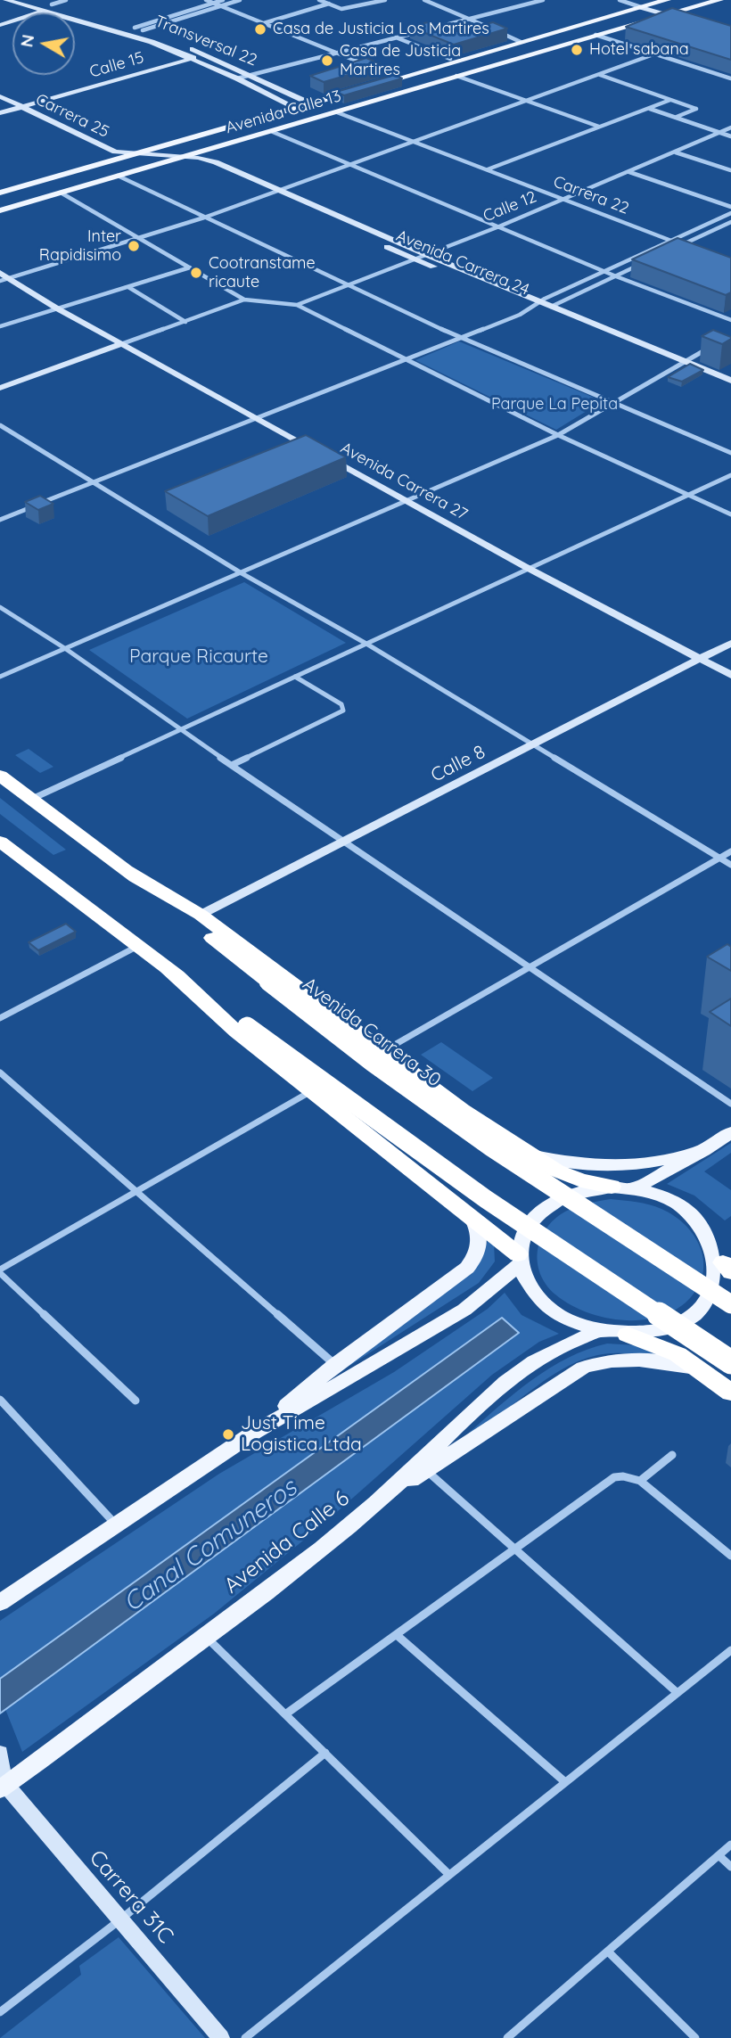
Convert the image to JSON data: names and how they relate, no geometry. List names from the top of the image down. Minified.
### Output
{"streets":{"highway":["Avenida Carrera 30"],"main road":["Transversal 22","Calle 15","Avenida Calle 13","Carrera 25","Avenida Carrera 24","Avenida Carrera 27","Calle 8","Avenida Calle 6","Carrera 31C"],"street":["Carrera 22","Calle 12"]},"crossings":[["Transversal 22","Calle 15"],["Transversal 22","Avenida Calle 13"],["Calle 15","Carrera 25"],["Avenida Calle 13","Carrera 25"],["Avenida Calle 13","Carrera 22"],["Avenida Calle 13","Avenida Carrera 24"],["Carrera 25","Avenida Carrera 24"],["Carrera 22","Calle 12"],["Calle 12","Avenida Carrera 24"],["Avenida Carrera 27","Calle 8"],["Avenida Calle 6","Carrera 31C"]],"water":["Canal Comuneros"],"parks":["Parque La Pepita","Parque Ricaurte"],"places":["Casa de Justicia Los Martires","Hotel sabana","Casa de Justicia Martires","Inter Rapidisimo","Cootranstame ricaute","Just Time Logistica Ltda"],"north":"left"}
